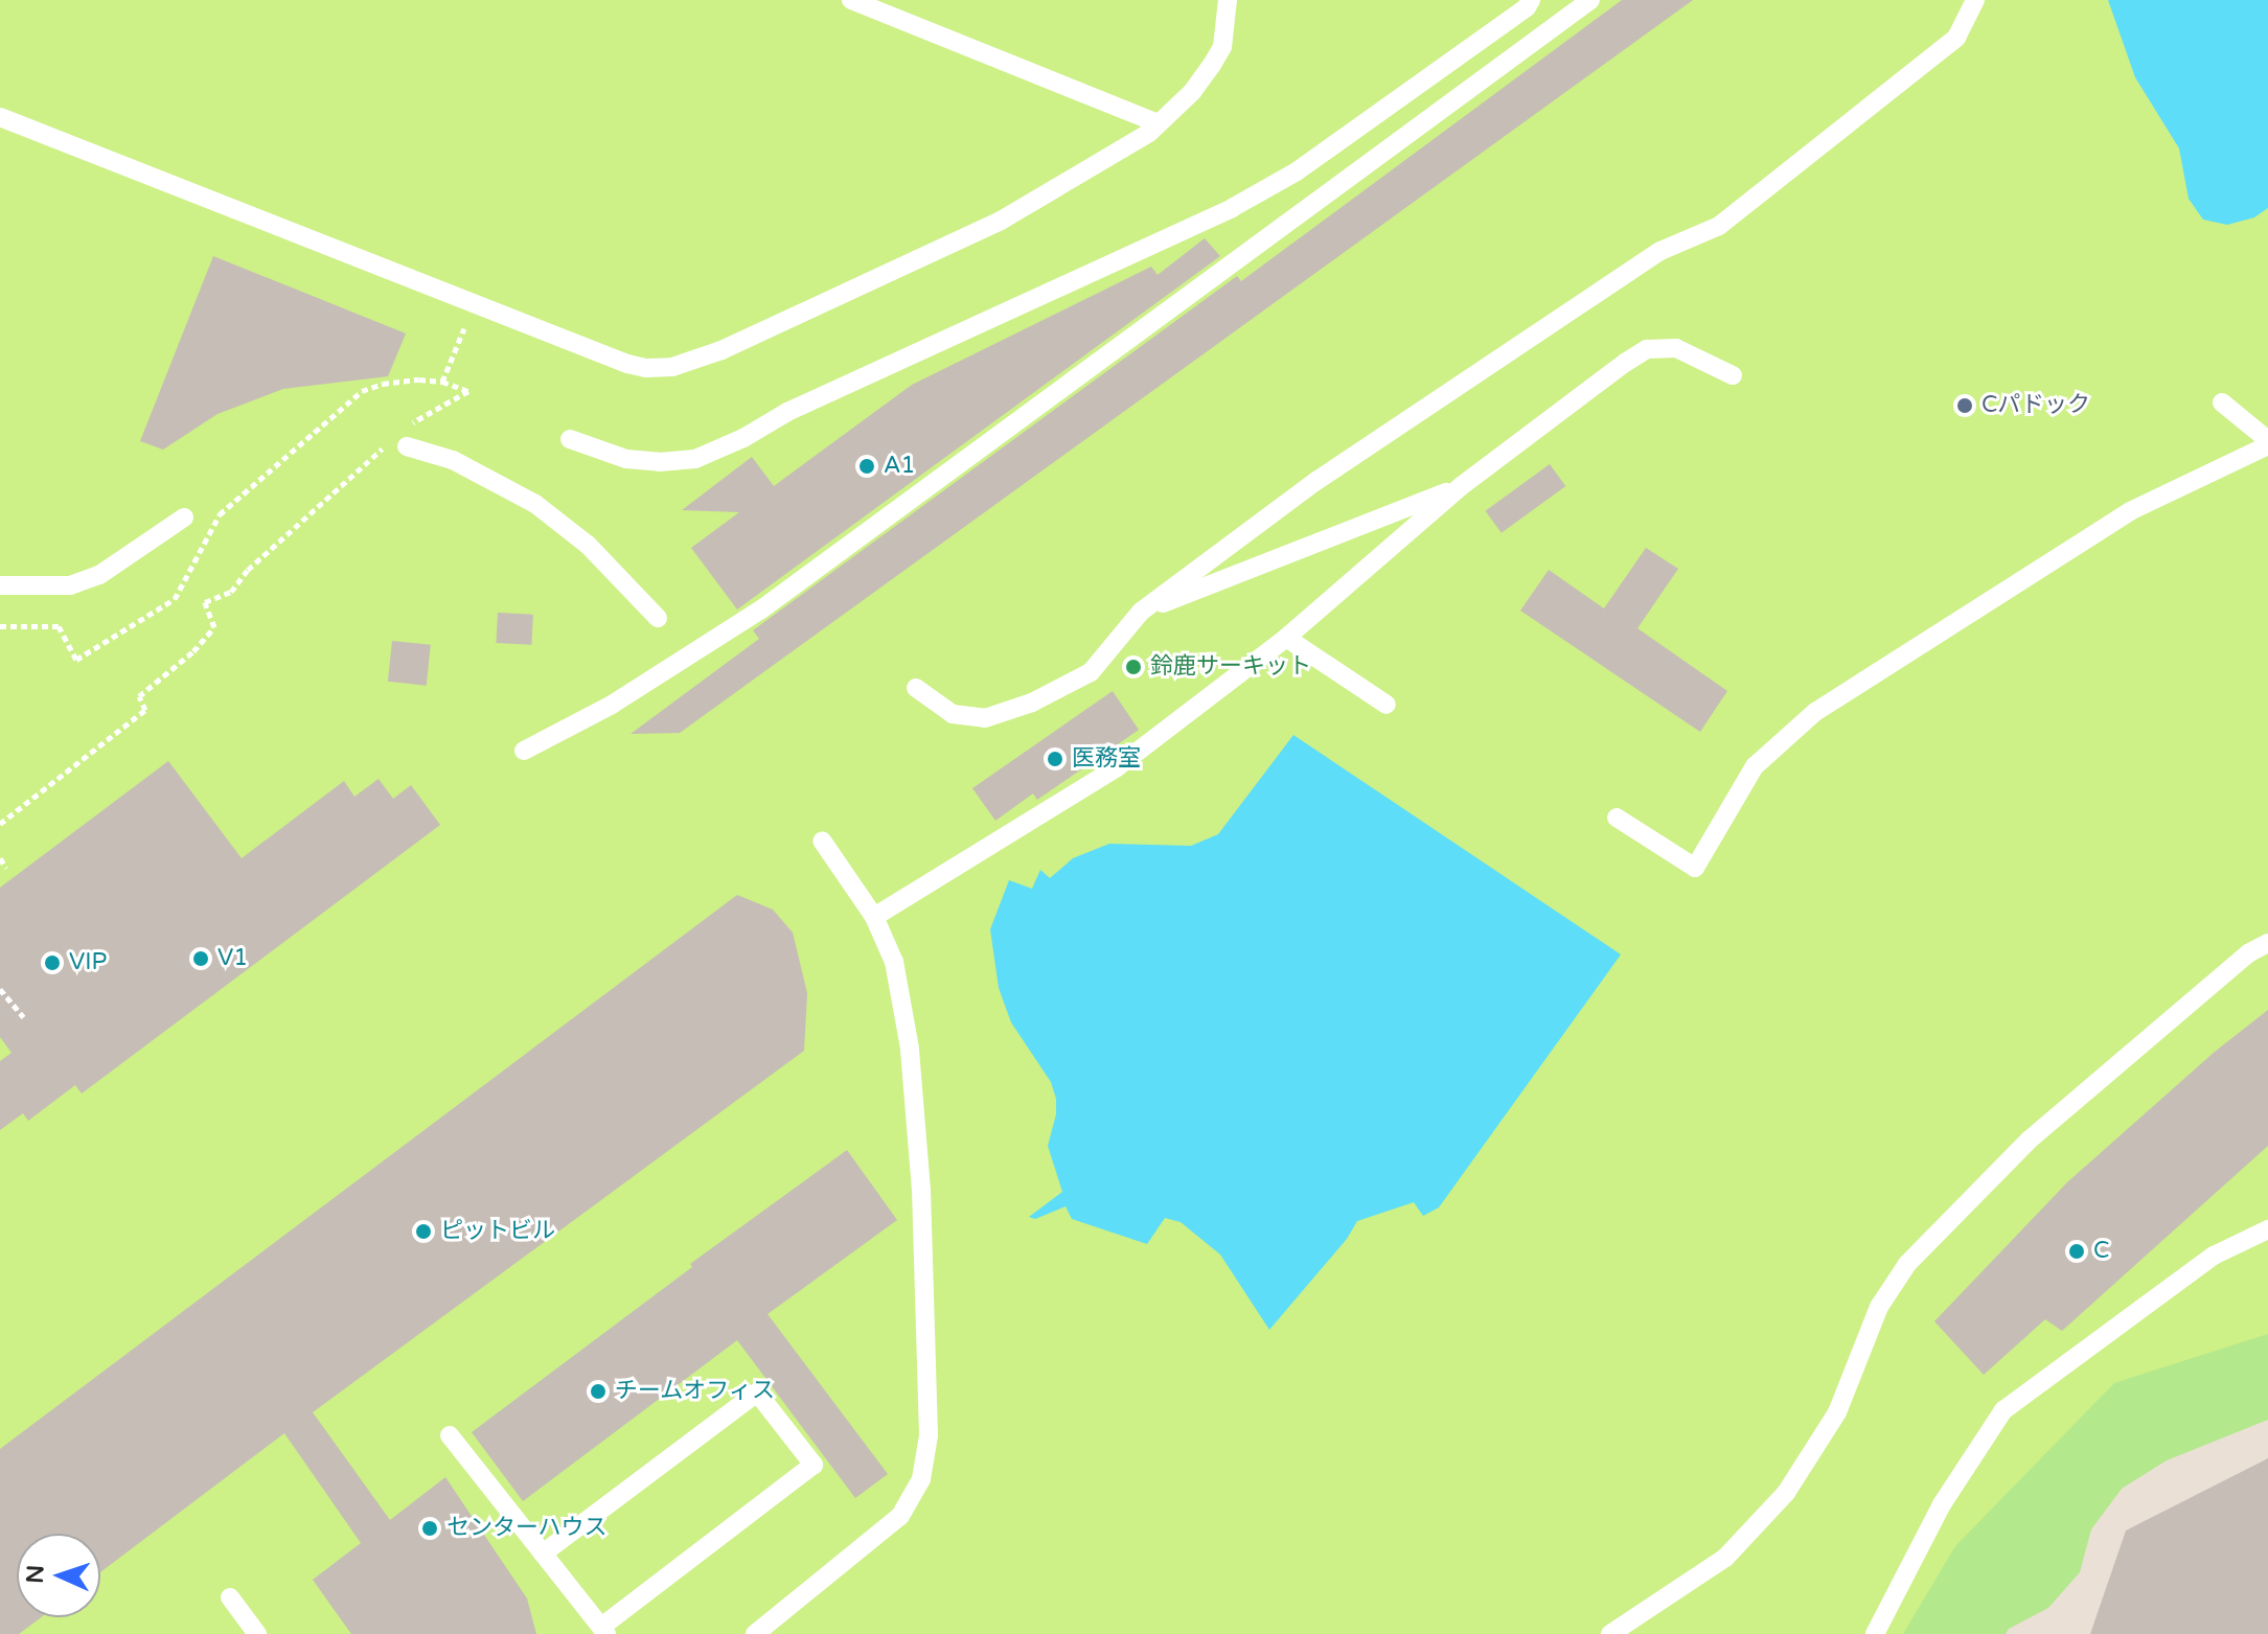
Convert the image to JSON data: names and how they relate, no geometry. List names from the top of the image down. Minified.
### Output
{"places":["Cパドック","A1","鈴鹿サーキット","医務室","V1","VIP","ピットビル","C","チームオフィス","センターハウス"],"north":"left"}
